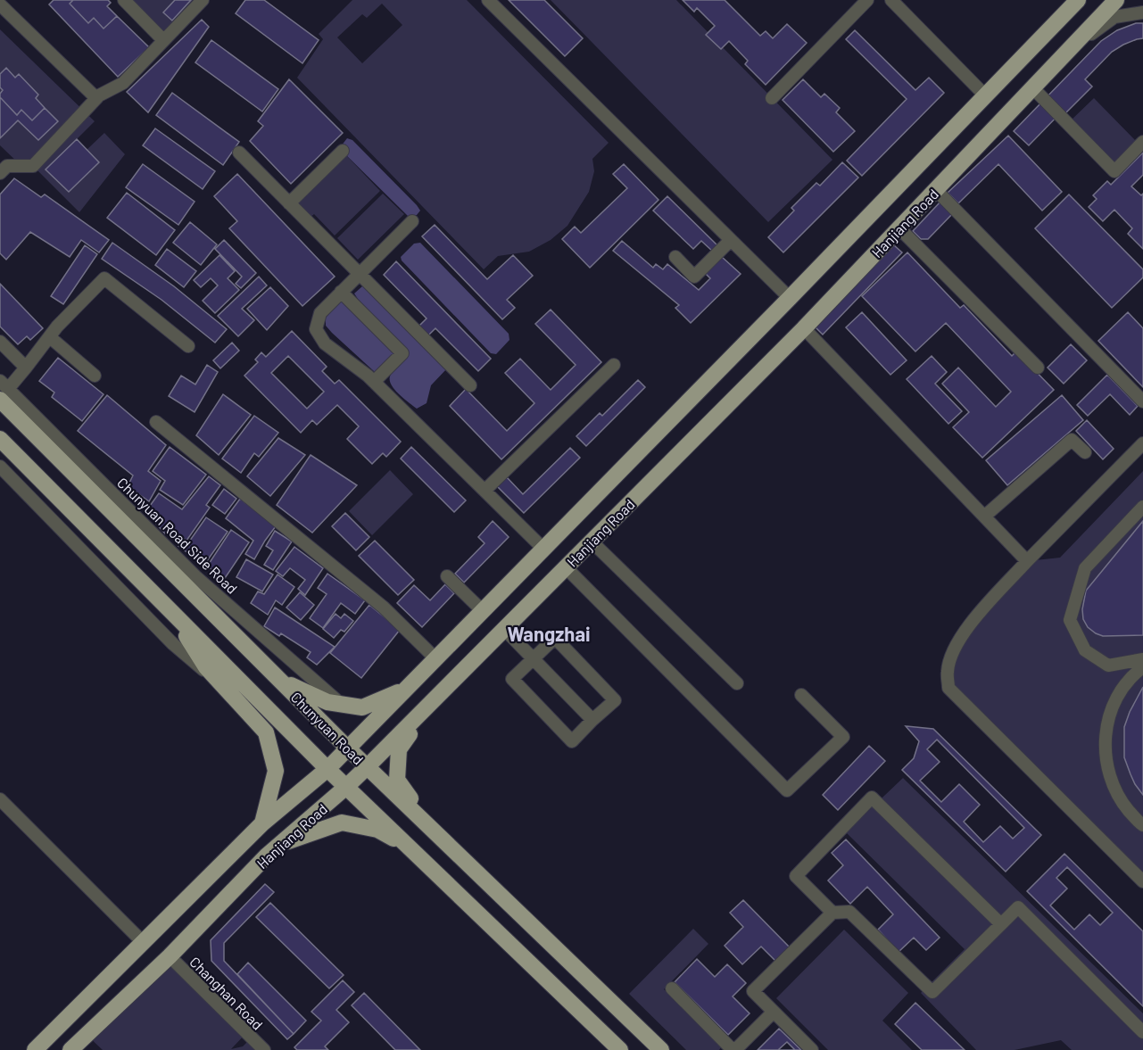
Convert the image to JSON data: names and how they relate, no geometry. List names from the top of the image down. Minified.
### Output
{"streets":{"main road":["Hanjiang Road","Chunyuan Road"],"street":["Chunyuan Road Side Road","Changhan Road"]},"crossings":[["Hanjiang Road","Chunyuan Road"],["Hanjiang Road","Changhan Road"],["Chunyuan Road Side Road","Chunyuan Road"]],"districts":["Wangzhai"]}
